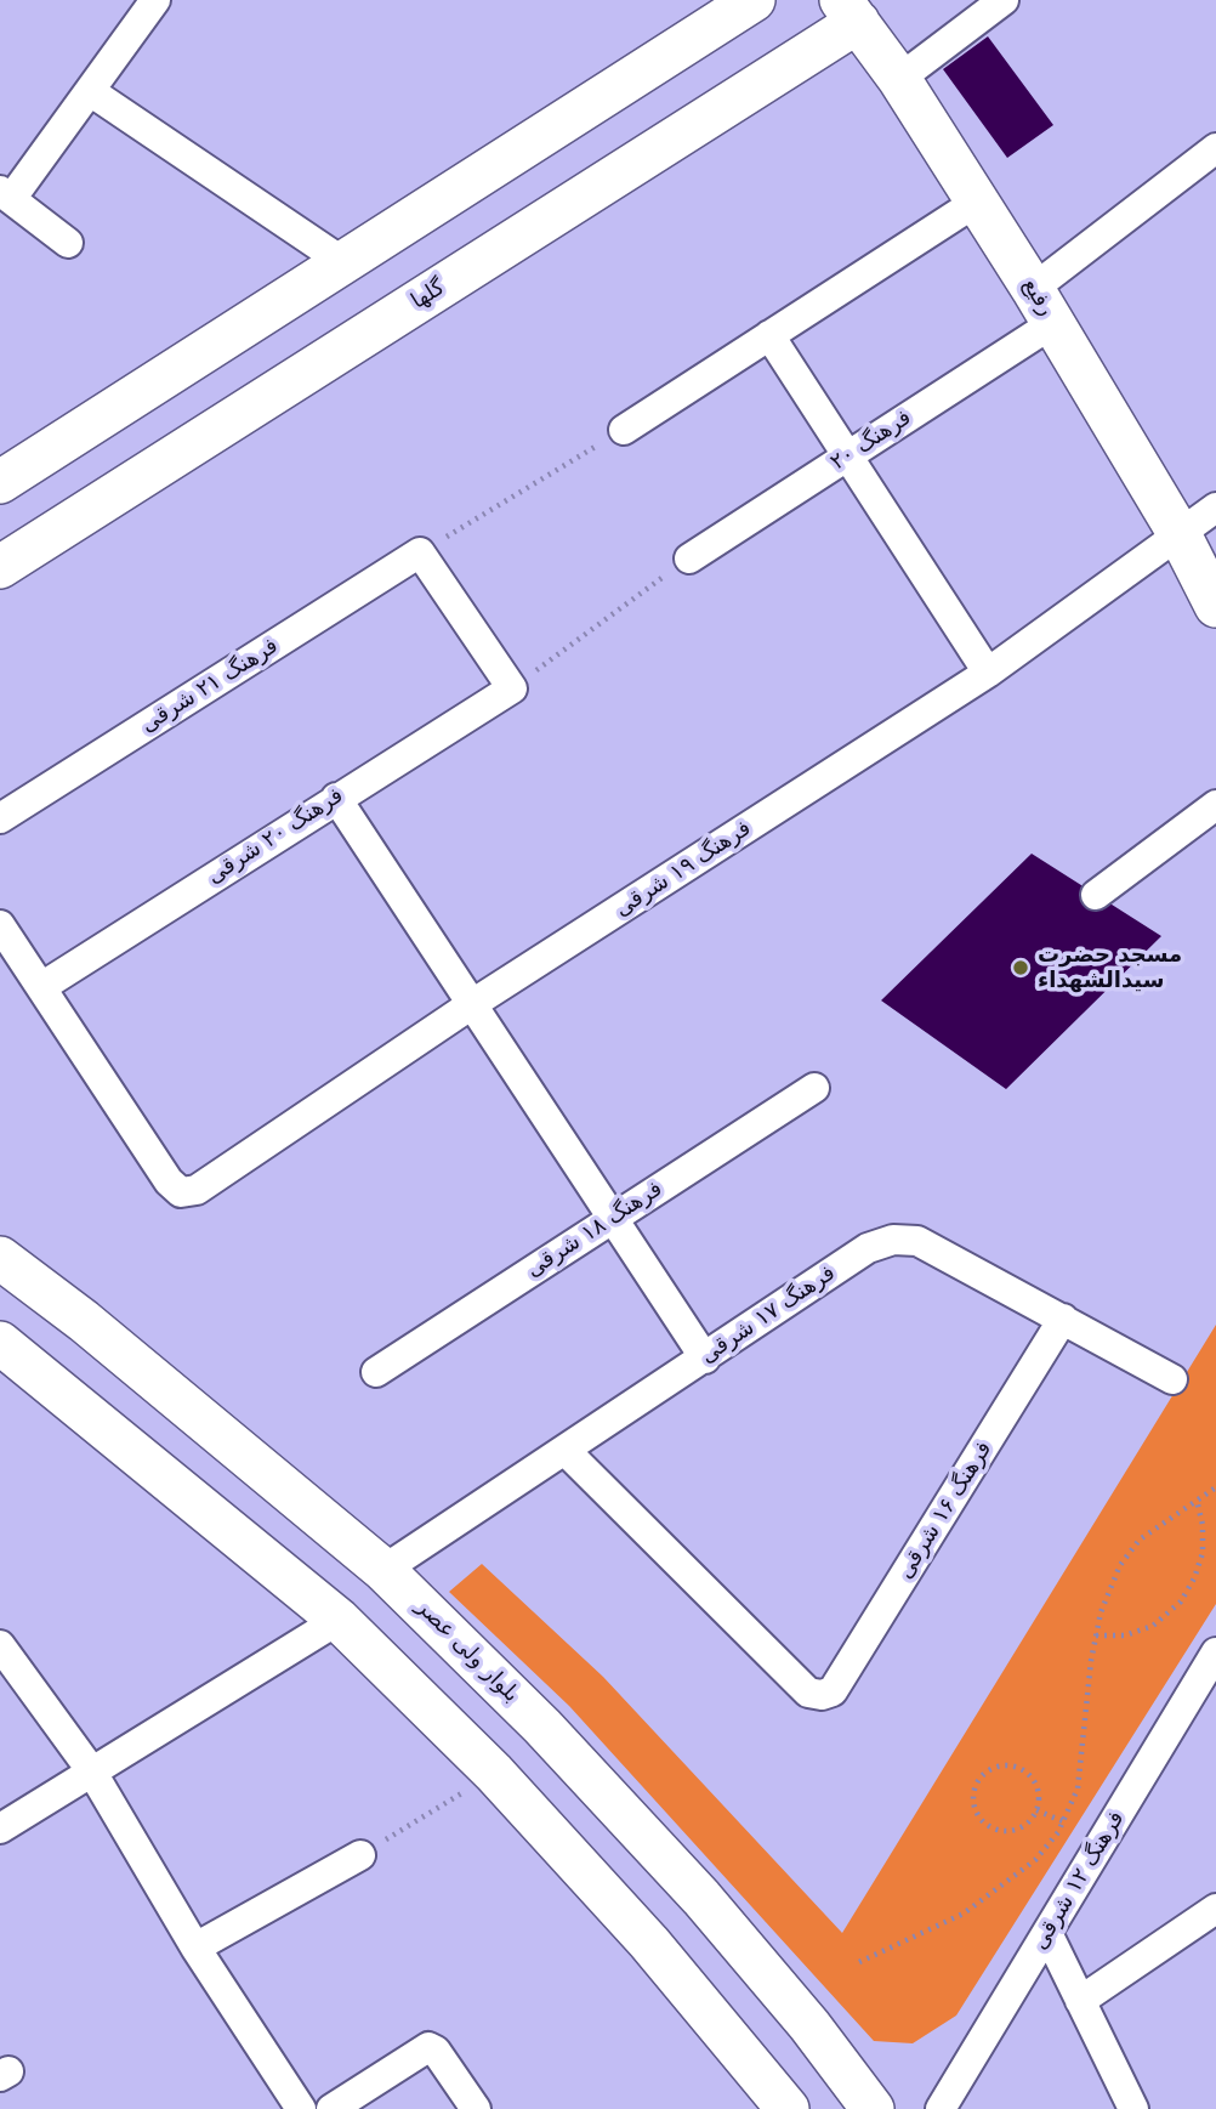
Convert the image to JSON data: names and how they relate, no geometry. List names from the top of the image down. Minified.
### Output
{"streets":{"street":["گلها","رفیع","فرهنگ ۲۰","فرهنگ ۲۱ شرقی","فرهنگ ۲۰ شرقی","فرهنگ ۱۹ شرقی","فرهنگ ۱۸ شرقی","فرهنگ ۱۷ شرقی","فرهنگ ۱۶ شرقی","بلوار ولی عصر","فرهنگ ۱۲ شرقی"]},"crossings":[["گلها","رفیع"],["رفیع","فرهنگ ۲۰"],["رفیع","فرهنگ ۱۹ شرقی"],["فرهنگ ۲۰ شرقی","فرهنگ ۱۹ شرقی"],["فرهنگ ۱۷ شرقی","فرهنگ ۱۶ شرقی"],["فرهنگ ۱۷ شرقی","بلوار ولی عصر"]],"places":["مسجد حضرت سیدالشهداء"]}
